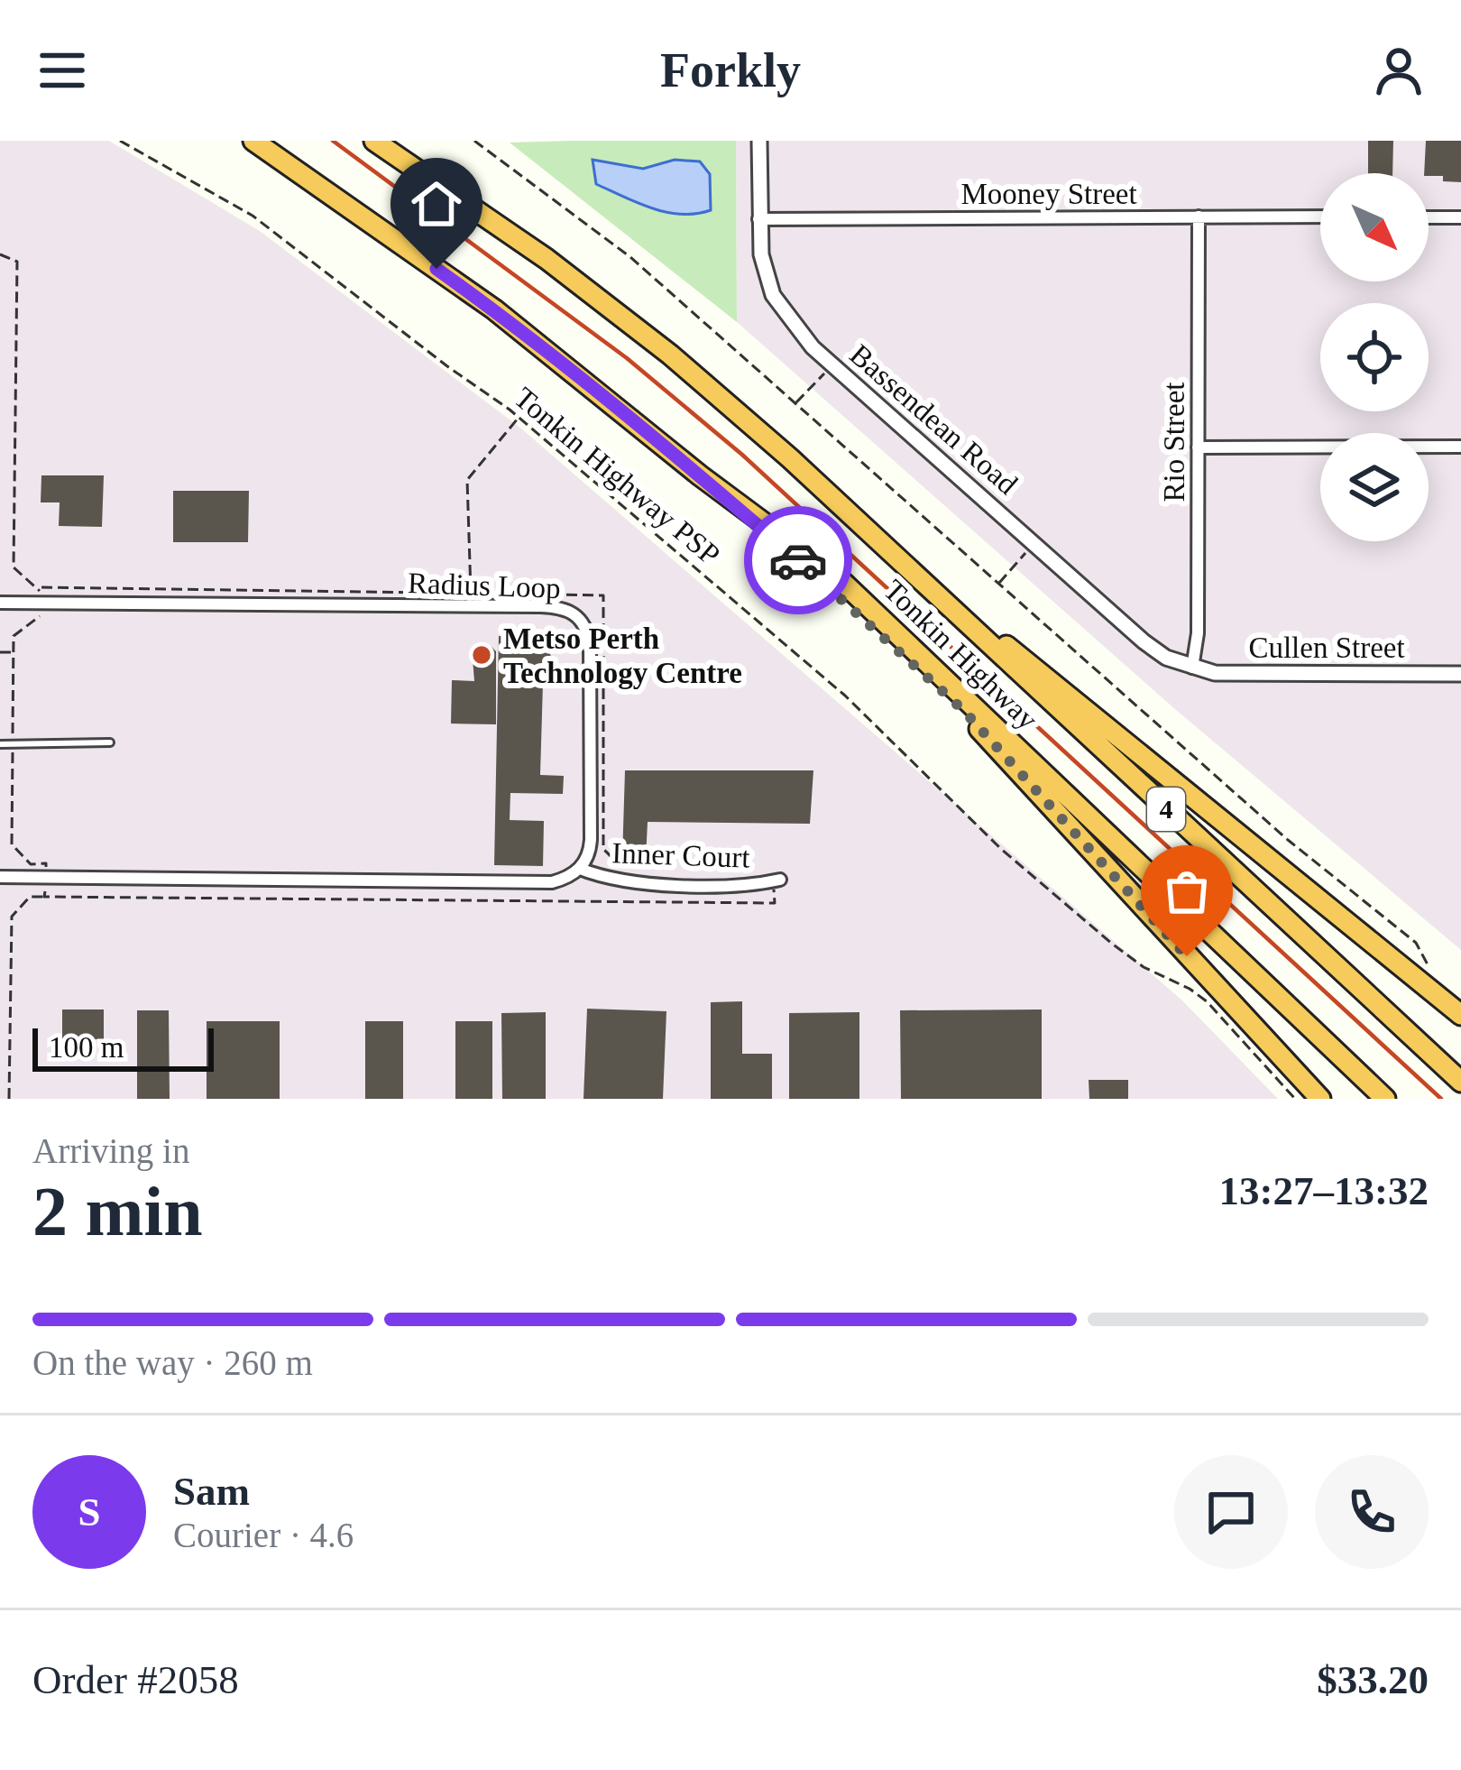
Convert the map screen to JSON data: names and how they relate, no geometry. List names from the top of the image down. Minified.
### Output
{"streets":{"highway":["Tonkin Highway","4"],"street":["Mooney Street","Bassendean Road","Rio Street","Radius Loop","Cullen Street","Inner Court"],"path":["Tonkin Highway PSP"]},"crossings":[["Mooney Street","Bassendean Road"],["Mooney Street","Rio Street"],["Bassendean Road","Rio Street"],["Bassendean Road","Cullen Street"],["Rio Street","Cullen Street"],["Radius Loop","Inner Court"]],"places":["Metso Perth Technology Centre"],"scale_bar":"100 m","north":"bottom right","page":{"header":"Forkly","scale":"100 m","heading":["2 min","Arriving in","13:27–13:32"],"panel":["Sam","Courier · 4.6","Order #2058","$33.20"],"bar":"On the way · 260 m","round":"S"}}
